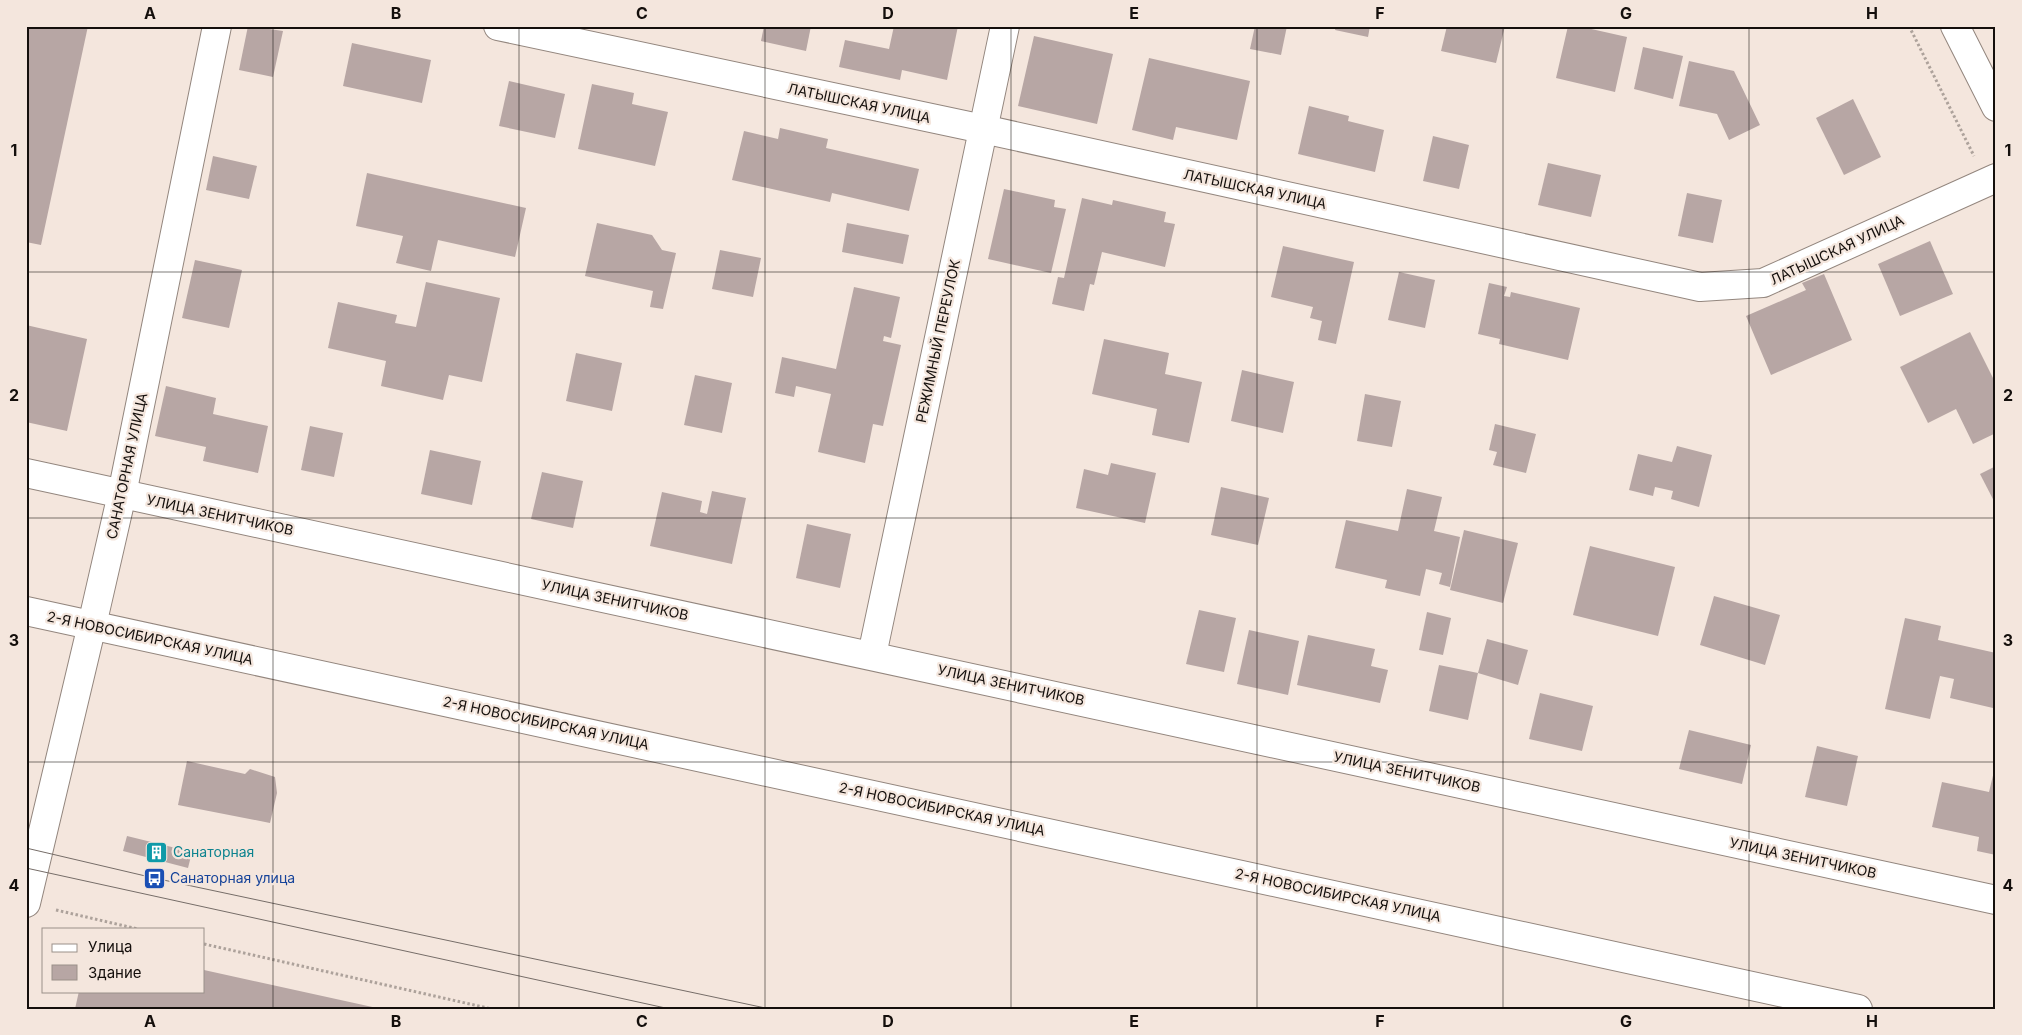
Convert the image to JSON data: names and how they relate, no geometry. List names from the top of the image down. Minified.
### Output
{"streets":{"street":["ЛАТЫШСКАЯ УЛИЦА","РЕЖИМНЫЙ ПЕРЕУЛОК","САНАТОРНАЯ УЛИЦА","УЛИЦА ЗЕНИТЧИКОВ","2-Я НОВОСИБИРСКАЯ УЛИЦА"]},"crossings":[["ЛАТЫШСКАЯ УЛИЦА","РЕЖИМНЫЙ ПЕРЕУЛОК"],["РЕЖИМНЫЙ ПЕРЕУЛОК","УЛИЦА ЗЕНИТЧИКОВ"],["САНАТОРНАЯ УЛИЦА","УЛИЦА ЗЕНИТЧИКОВ"],["САНАТОРНАЯ УЛИЦА","2-Я НОВОСИБИРСКАЯ УЛИЦА"]],"places":{"building":["Санаторная"],"bus stop":["Санаторная улица"]},"legend":["Улица","Здание"],"grid":{"columns":["A","B","C","D","E","F","G","H"],"rows":["1","2","3","4"]}}
